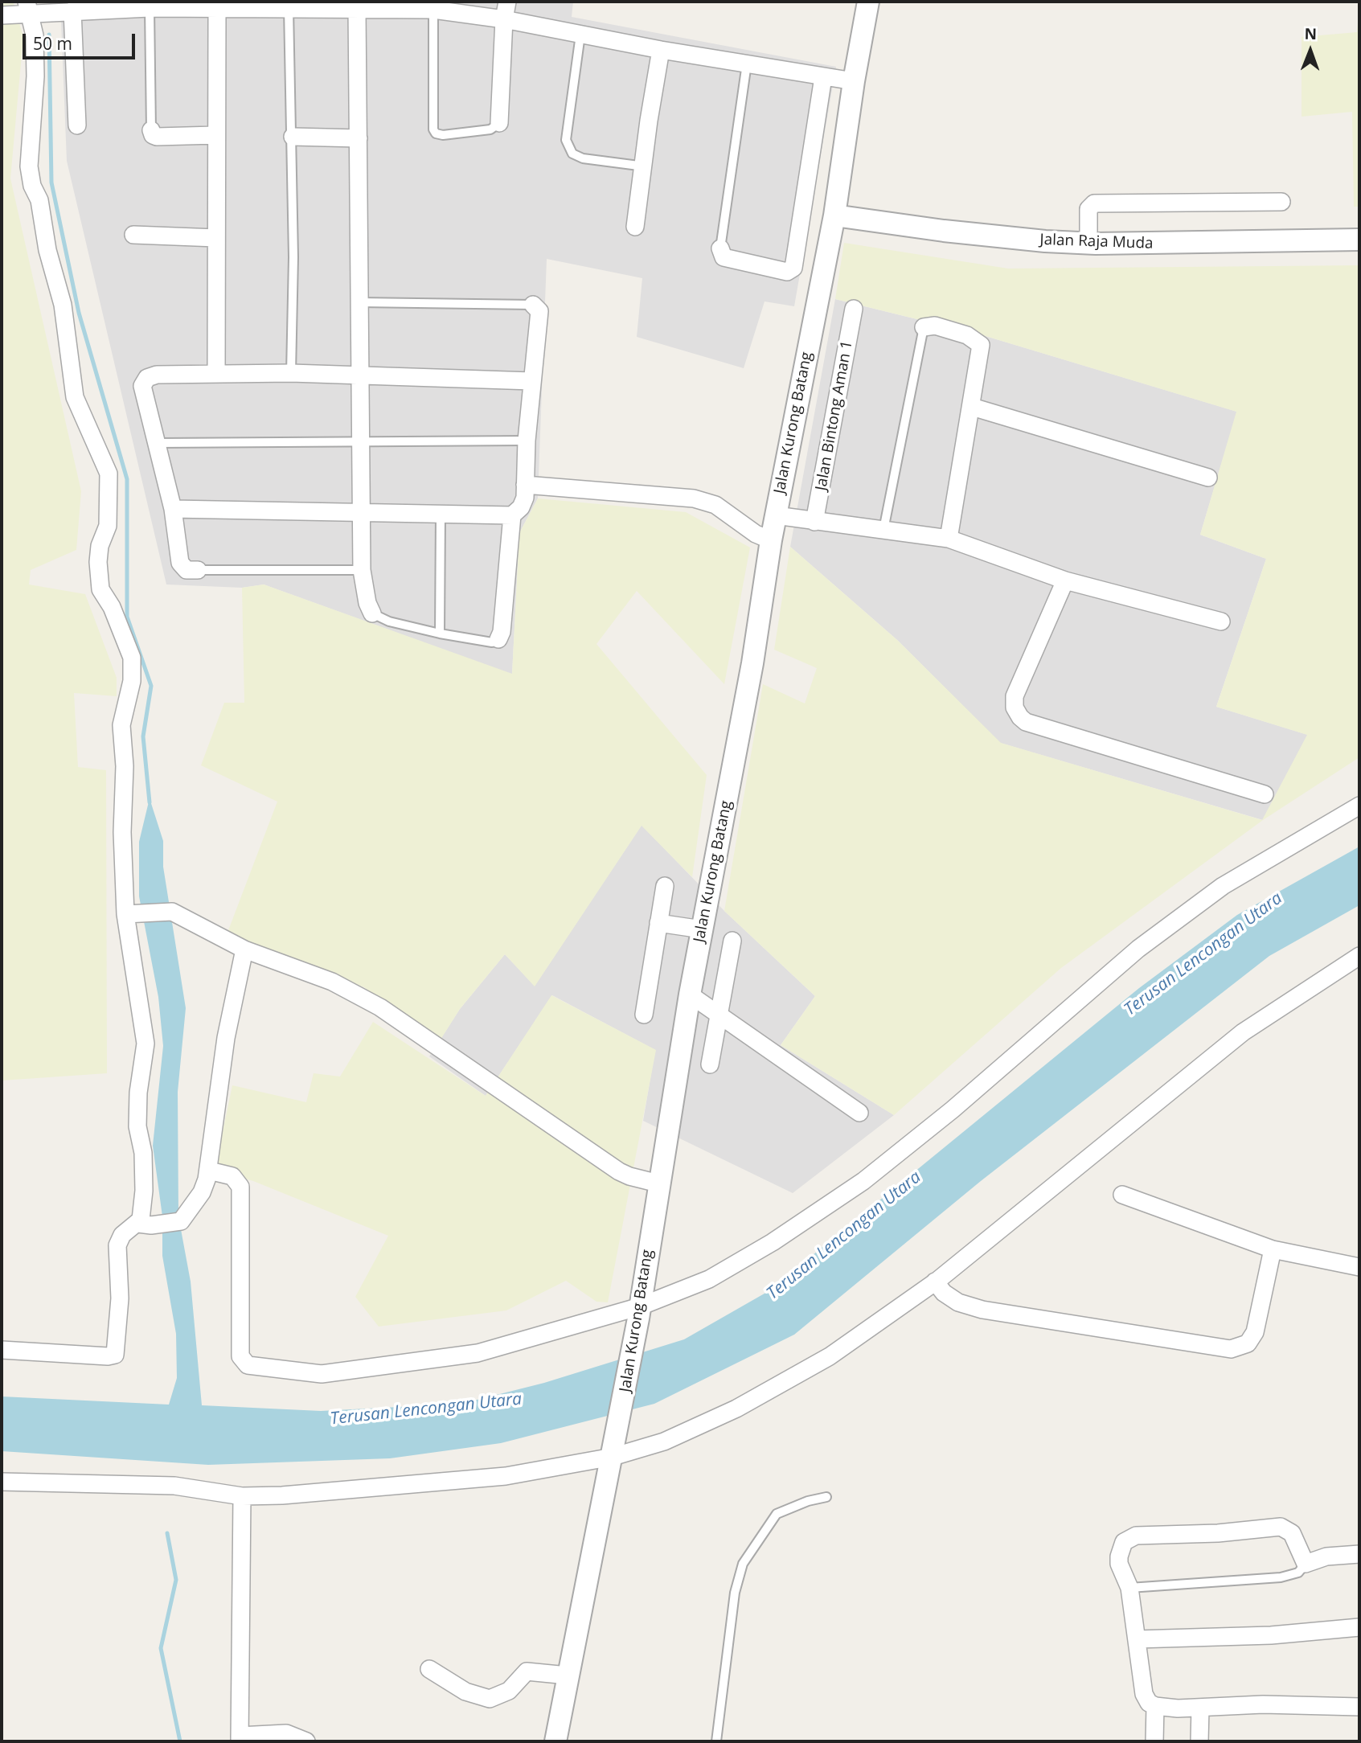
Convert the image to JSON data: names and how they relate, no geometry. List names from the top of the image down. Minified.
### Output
{"streets":{"street":["Jalan Raja Muda","Jalan Bintong Aman 1","Jalan Kurong Batang"]},"crossings":[["Jalan Raja Muda","Jalan Kurong Batang"]],"water":["Terusan Lencongan Utara"],"scale_bar":"50 m","north":"top"}
